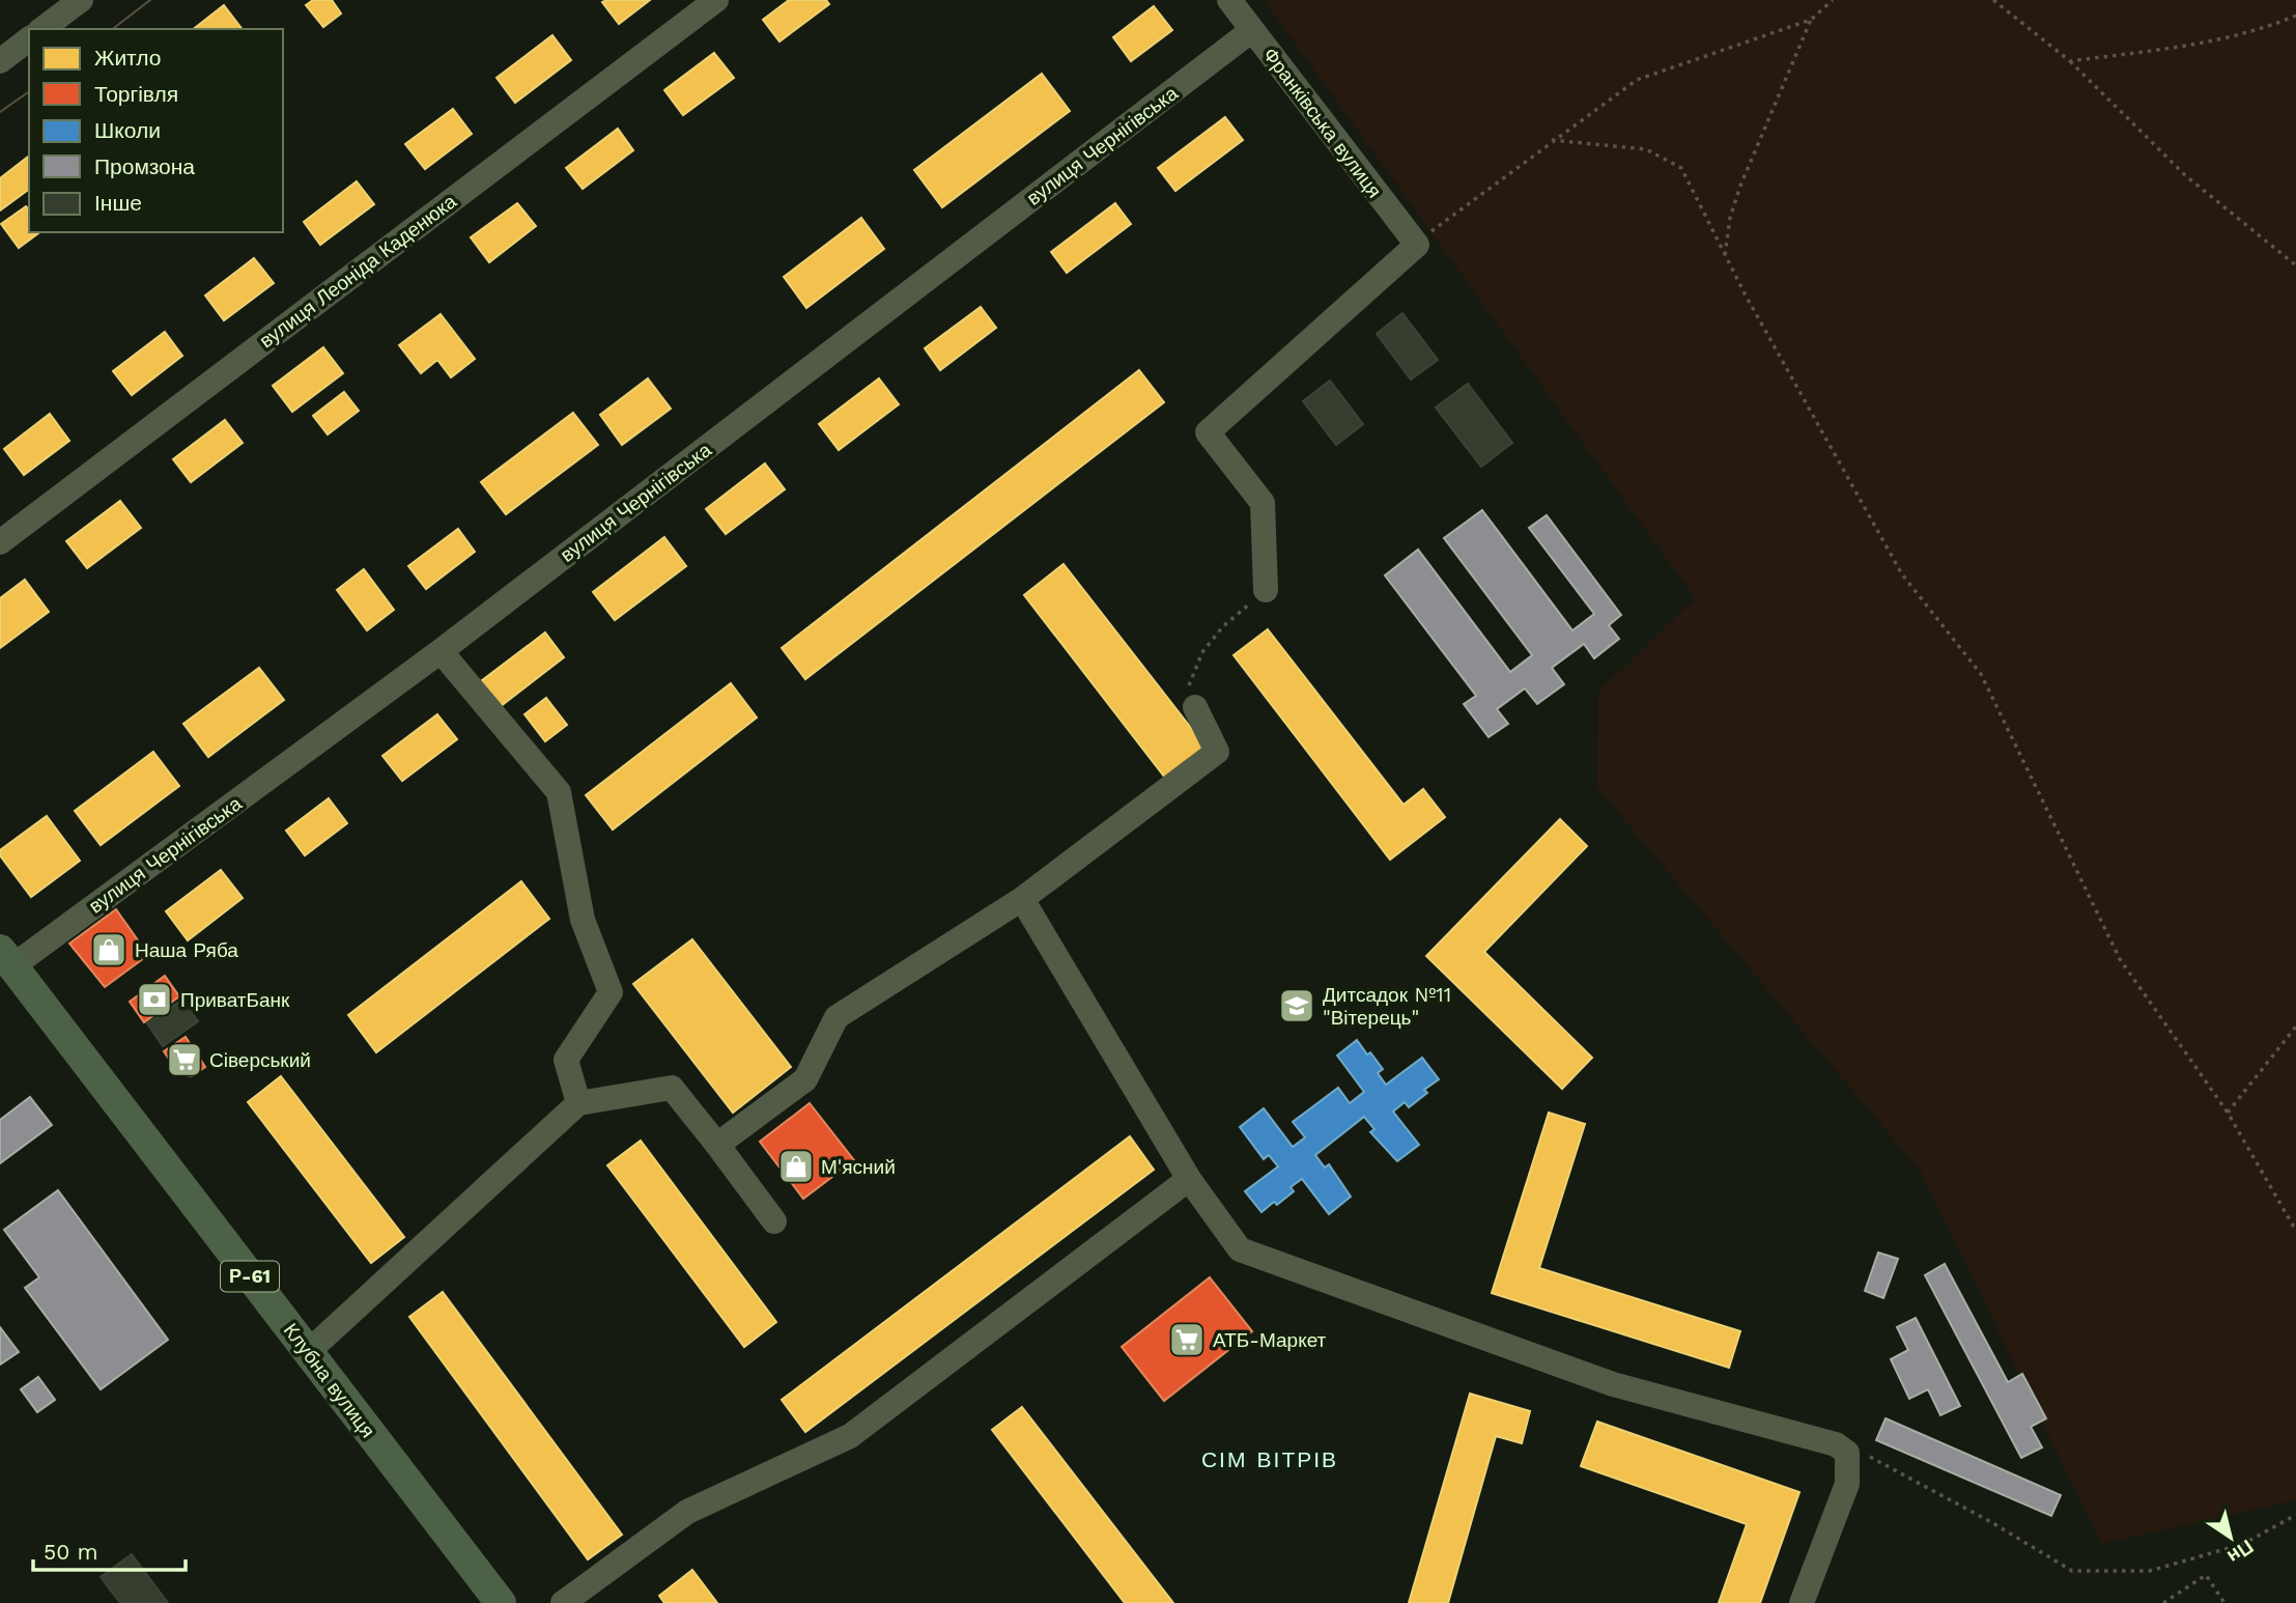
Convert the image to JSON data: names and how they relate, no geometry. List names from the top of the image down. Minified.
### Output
{"streets":{"main road":["Р-61","Клубна вулиця"],"street":["Франківська вулиця","вулиця Чернігівська","вулиця Леоніда Каденюка"]},"crossings":[["Франківська вулиця","вулиця Чернігівська"],["вулиця Чернігівська","Клубна вулиця"]],"districts":["СІМ ВІТРІВ"],"places":{"shop":["Наша Ряба","М'ясний"],"bank":["ПриватБанк"],"school or university":["Дитсадок №11 \"Вітерець\""],"supermarket":["Сіверський","АТБ-Маркет"]},"legend":["Житло","Торгівля","Школи","Промзона","Інше"],"scale_bar":"50 m","north":"bottom right"}
